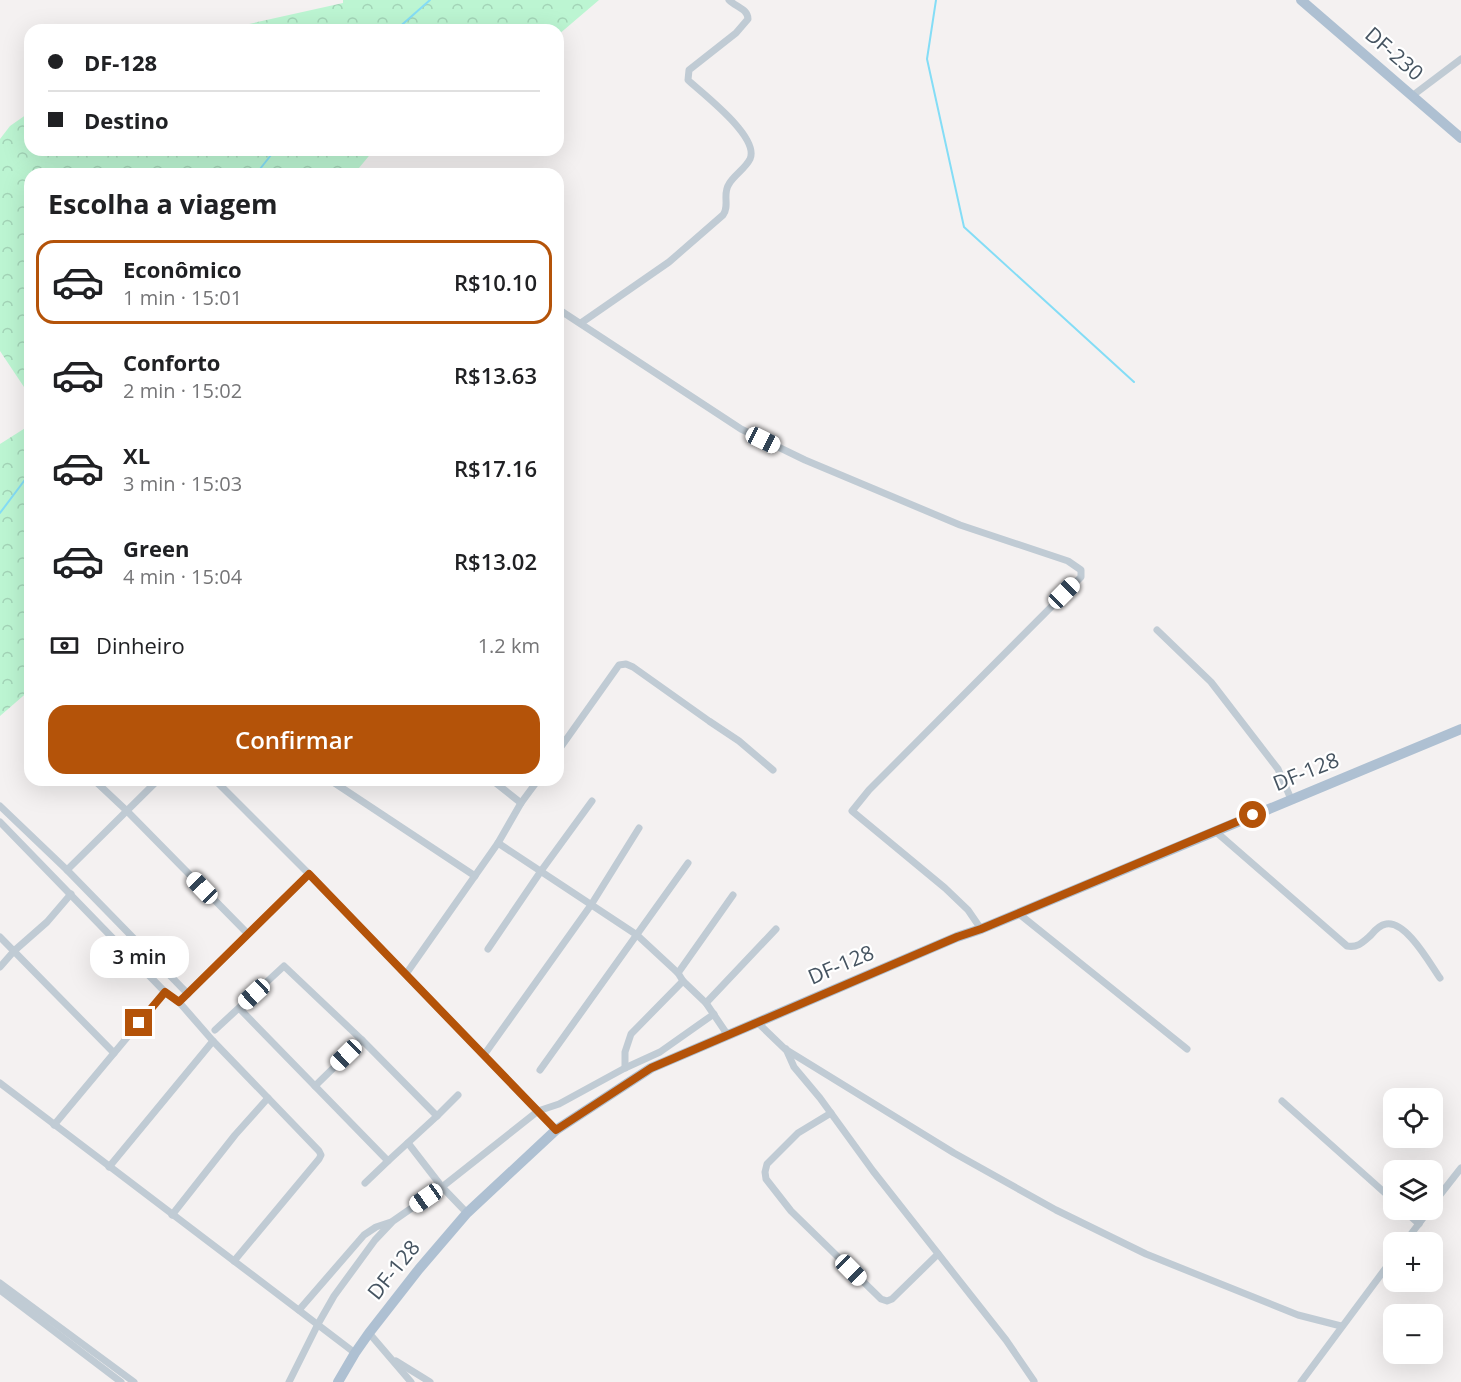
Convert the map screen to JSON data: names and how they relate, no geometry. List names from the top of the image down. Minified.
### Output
{"streets":{"main road":["DF-230","DF-128"]},"page":{"banner":["DF-128","Destino"],"heading":"Escolha a viagem","list":[{"name":"Econômico","note":"1 min · 15:01","value":"R$10.10"},{"name":"Conforto","note":"2 min · 15:02","value":"R$13.63"},{"name":"XL","note":"3 min · 15:03","value":"R$17.16"},{"name":"Green","note":"4 min · 15:04","value":"R$13.02"}],"pay":["Dinheiro","1.2 km"],"buttons":"Confirmar","bubble":"3 min","map_buttons":["+","−"]}}
